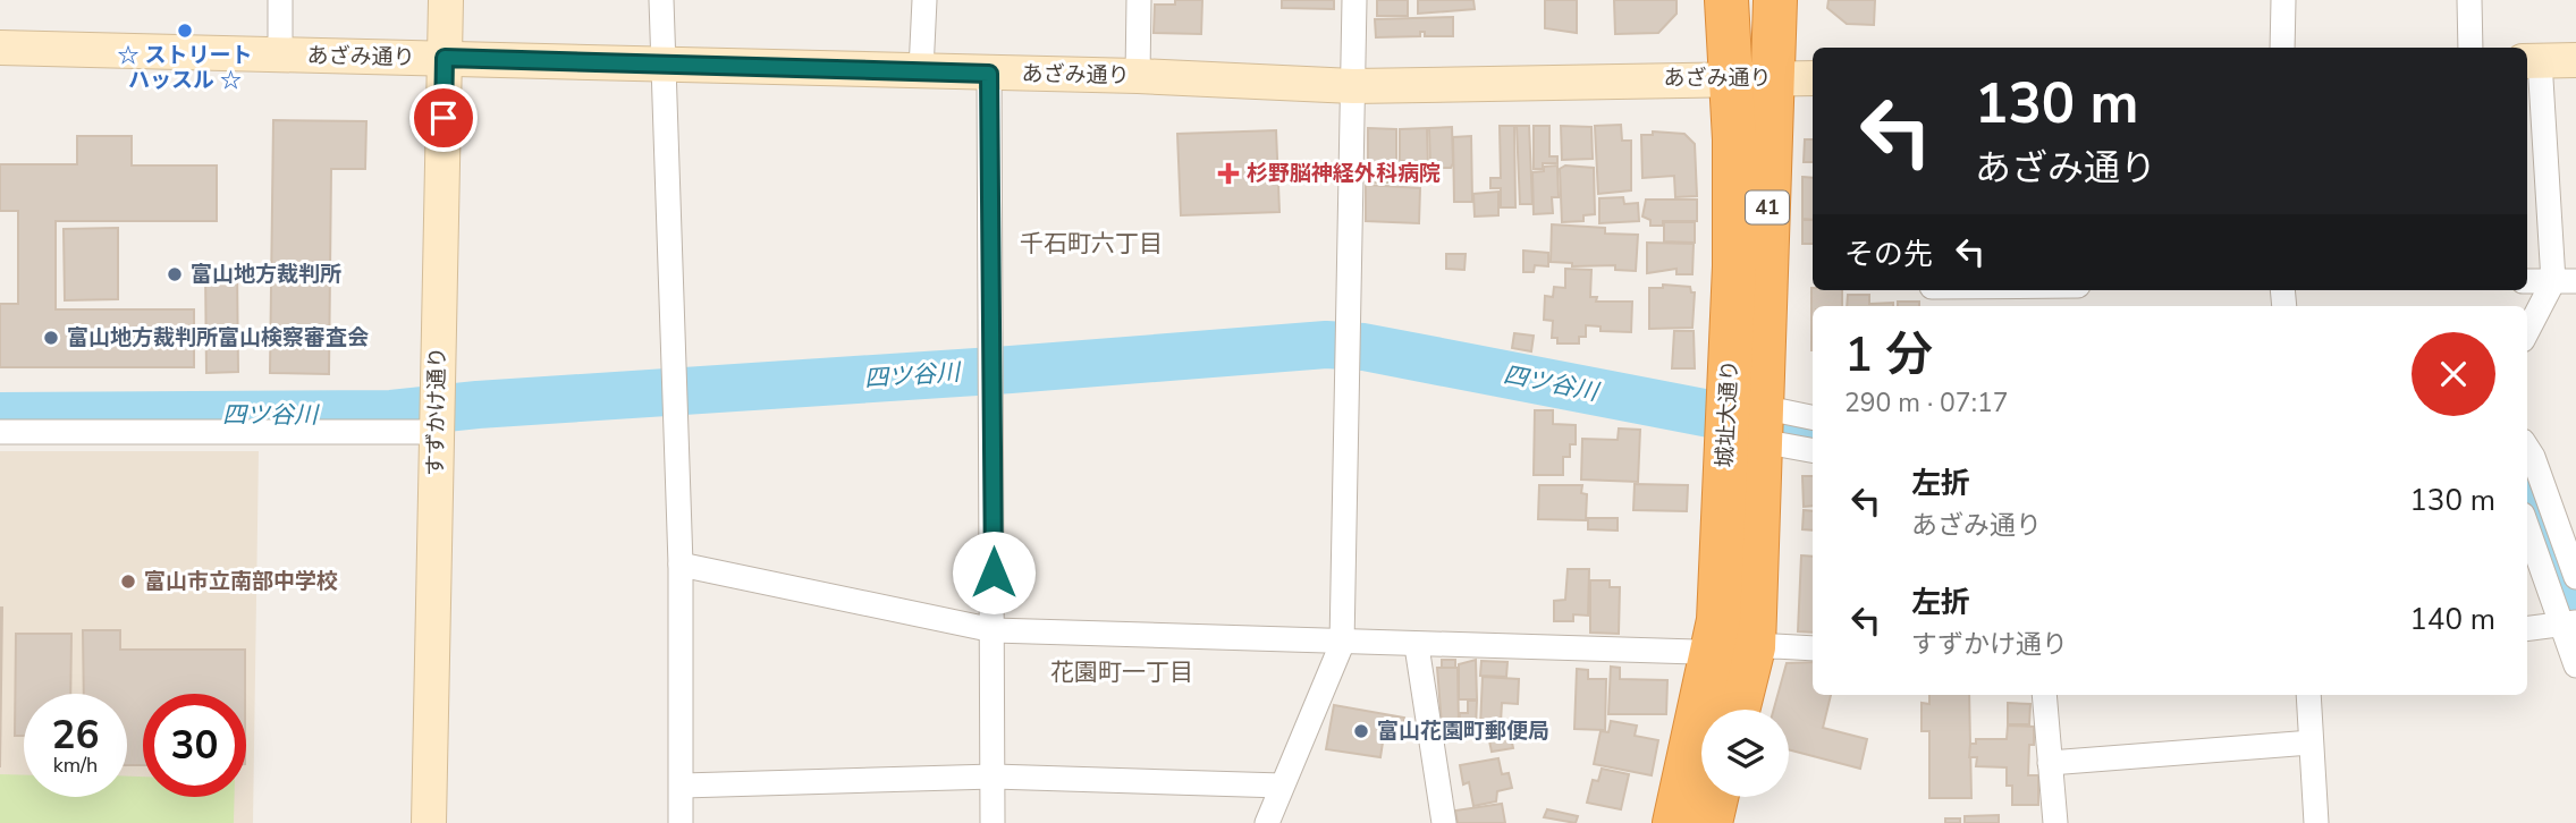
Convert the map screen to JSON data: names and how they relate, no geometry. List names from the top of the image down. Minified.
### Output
{"streets":{"highway":["41","城址大通り"],"street":["あざみ通り","すずかけ通り"]},"crossings":[["あざみ通り","すずかけ通り"],["あざみ通り","城址大通り"]],"districts":["千石町六丁目","花園町一丁目"],"water":["四ツ谷川"],"places":{"other":["☆ ストリート ハッスル ☆","富山地方裁判所","富山地方裁判所富山検察審査会","富山市立南部中学校","富山花園町郵便局"],"health":["杉野脳神経外科病院"]},"page":{"turn":["130 m","あざみ通り"],"then":"その先","heading":["1 分","290 m · 07:17"],"list":[{"name":"左折","note":"あざみ通り","value":"130 m"},{"name":"左折","note":"すずかけ通り","value":"140 m"}],"speed":"26 km/h","limit":"30"}}
